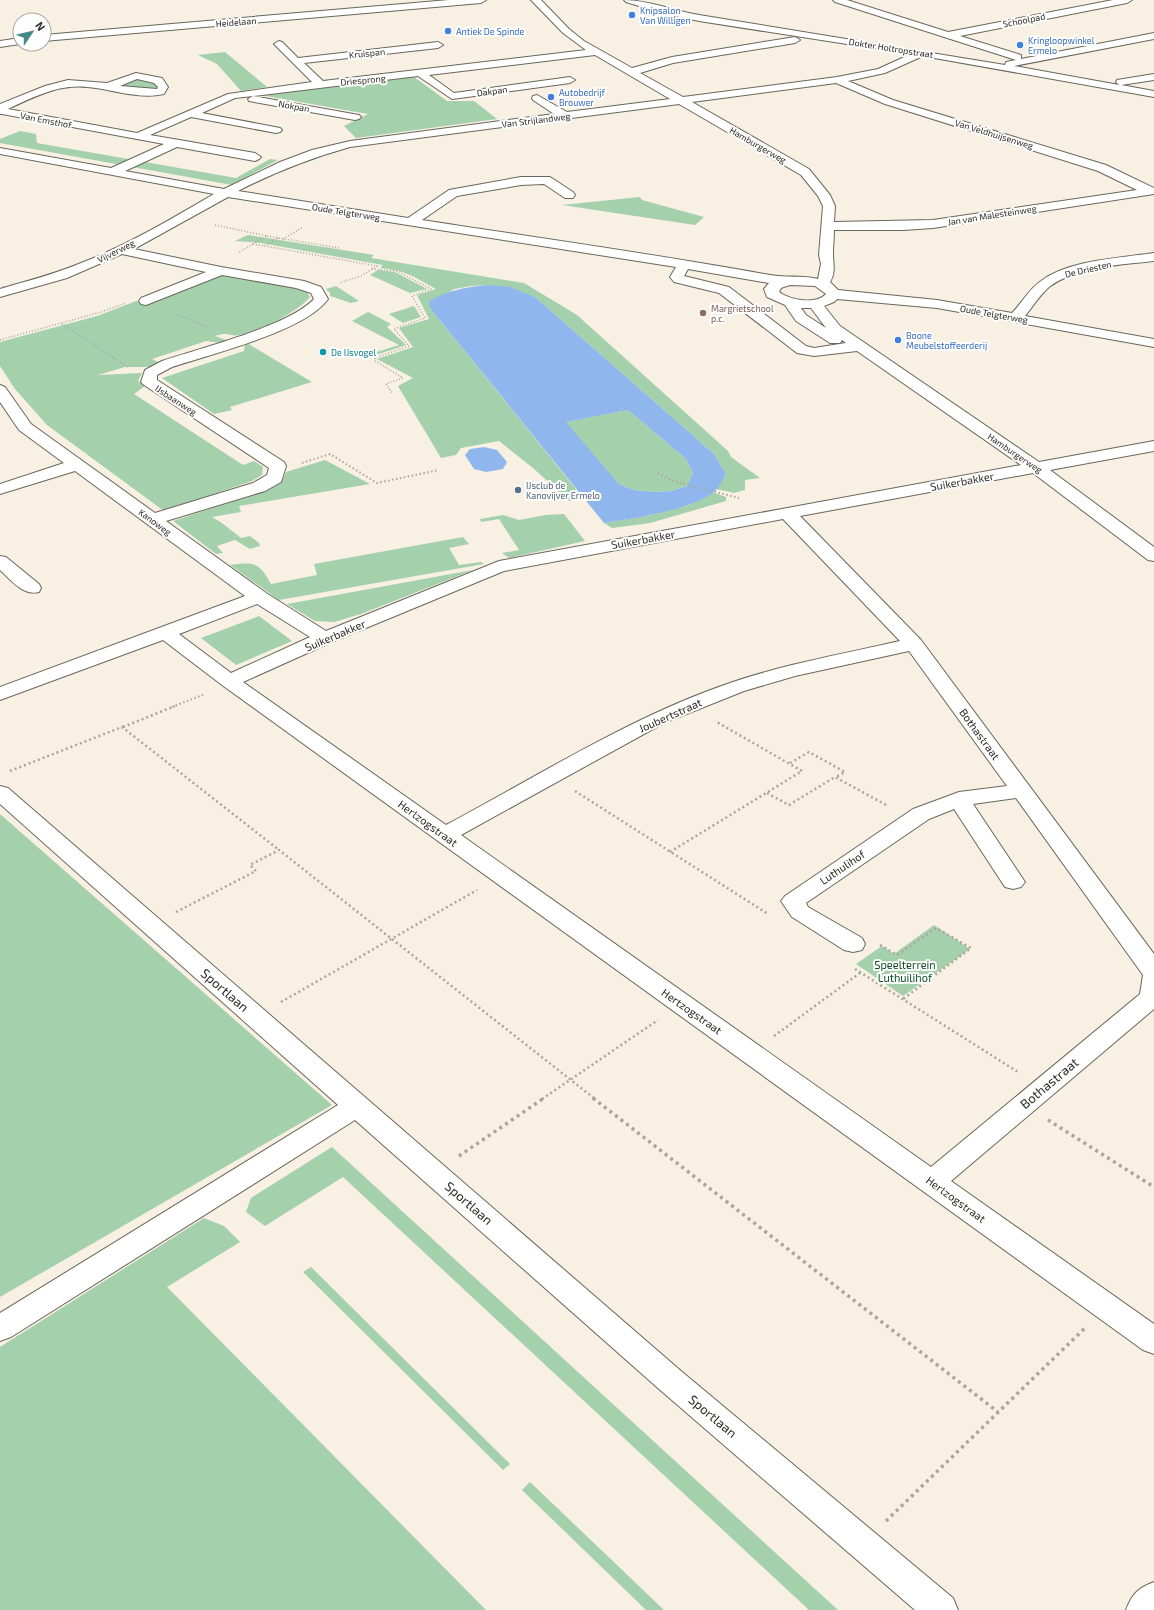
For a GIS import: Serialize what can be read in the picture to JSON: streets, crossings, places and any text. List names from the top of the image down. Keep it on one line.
{"streets":{"street":["Schoolpad","Heidelaan","Dokter Holtropstraat","Kruispan","Driesprong","Dakpan","Nokpan","Van Emsthof","Van Strijlandweg","Van Veldhuijsenweg","Hamburgerweg","Oude Telgterweg","Jan van Malesteinweg","Vijverweg","De Driesten","IJsbaanweg","Suikerbakker","Kanoweg","Joubertstraat","Bothastraat","Hertzogstraat","Luthulihof","Sportlaan"]},"crossings":[["Dokter Holtropstraat","Van Strijlandweg"],["Driesprong","Dakpan"],["Driesprong","Nokpan"],["Driesprong","Van Emsthof"],["Driesprong","Hamburgerweg"],["Van Strijlandweg","Van Veldhuijsenweg"],["Van Strijlandweg","Hamburgerweg"],["Van Strijlandweg","Oude Telgterweg"],["Van Strijlandweg","Vijverweg"],["Van Veldhuijsenweg","Jan van Malesteinweg"],["Hamburgerweg","Oude Telgterweg"],["Hamburgerweg","Jan van Malesteinweg"],["Hamburgerweg","Suikerbakker"],["Oude Telgterweg","Vijverweg"],["Oude Telgterweg","De Driesten"],["Suikerbakker","Kanoweg"],["Suikerbakker","Bothastraat"],["Suikerbakker","Hertzogstraat"],["Joubertstraat","Bothastraat"],["Joubertstraat","Hertzogstraat"],["Bothastraat","Hertzogstraat"],["Bothastraat","Luthulihof"]],"parks":["Speelterrein Luthuilihof"],"places":["Knipsalon Van Willigen","Antiek De Spinde","Kringloopwinkel Ermelo","Autobedrijf Brouwer","Margrietschool p.c.","Boone Meubelstoffeerderij","De IJsvogel","IJsclub de Kanovijver Ermelo"],"north":"top right"}
